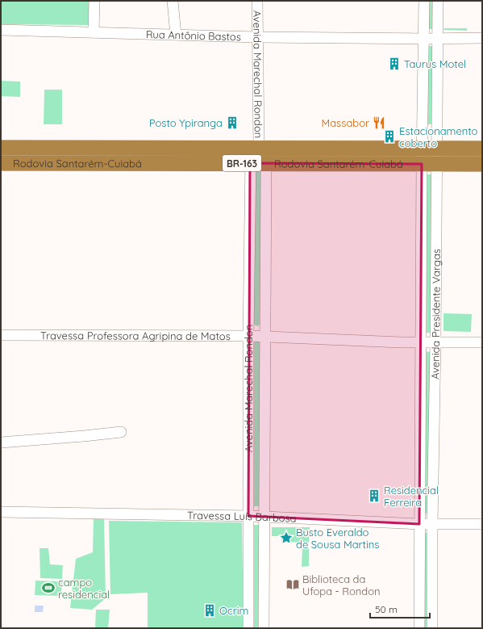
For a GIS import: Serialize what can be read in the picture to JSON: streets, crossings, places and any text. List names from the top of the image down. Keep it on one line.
{"streets":{"highway":["Rodovia Santarém-Cuiabá","BR-163"],"street":["Rua Antônio Bastos","Avenida Marechal Rondon","Avenida Presidente Vargas","Travessa Professora Agripina de Matos","Travessa Luís Barbosa"]},"crossings":[["Rua Antônio Bastos","Avenida Marechal Rondon"],["Rua Antônio Bastos","Avenida Presidente Vargas"],["Avenida Marechal Rondon","Rodovia Santarém-Cuiabá"],["Avenida Marechal Rondon","Travessa Professora Agripina de Matos"],["Avenida Marechal Rondon","Travessa Luís Barbosa"],["Rodovia Santarém-Cuiabá","Avenida Presidente Vargas"],["Avenida Presidente Vargas","Travessa Professora Agripina de Matos"],["Avenida Presidente Vargas","Travessa Luís Barbosa"]],"places":{"building":["Taurus Motel","Posto Ypiranga","Estacionamento coberto","Residencial Ferreira","Ocrim"],"restaurant":["Massabor"],"place":["Busto Everaldo de Sousa Martins"],"library":["Biblioteca da Ufopa - Rondon"],"sports":["campo residencial"]},"scale_bar":"50 m"}
